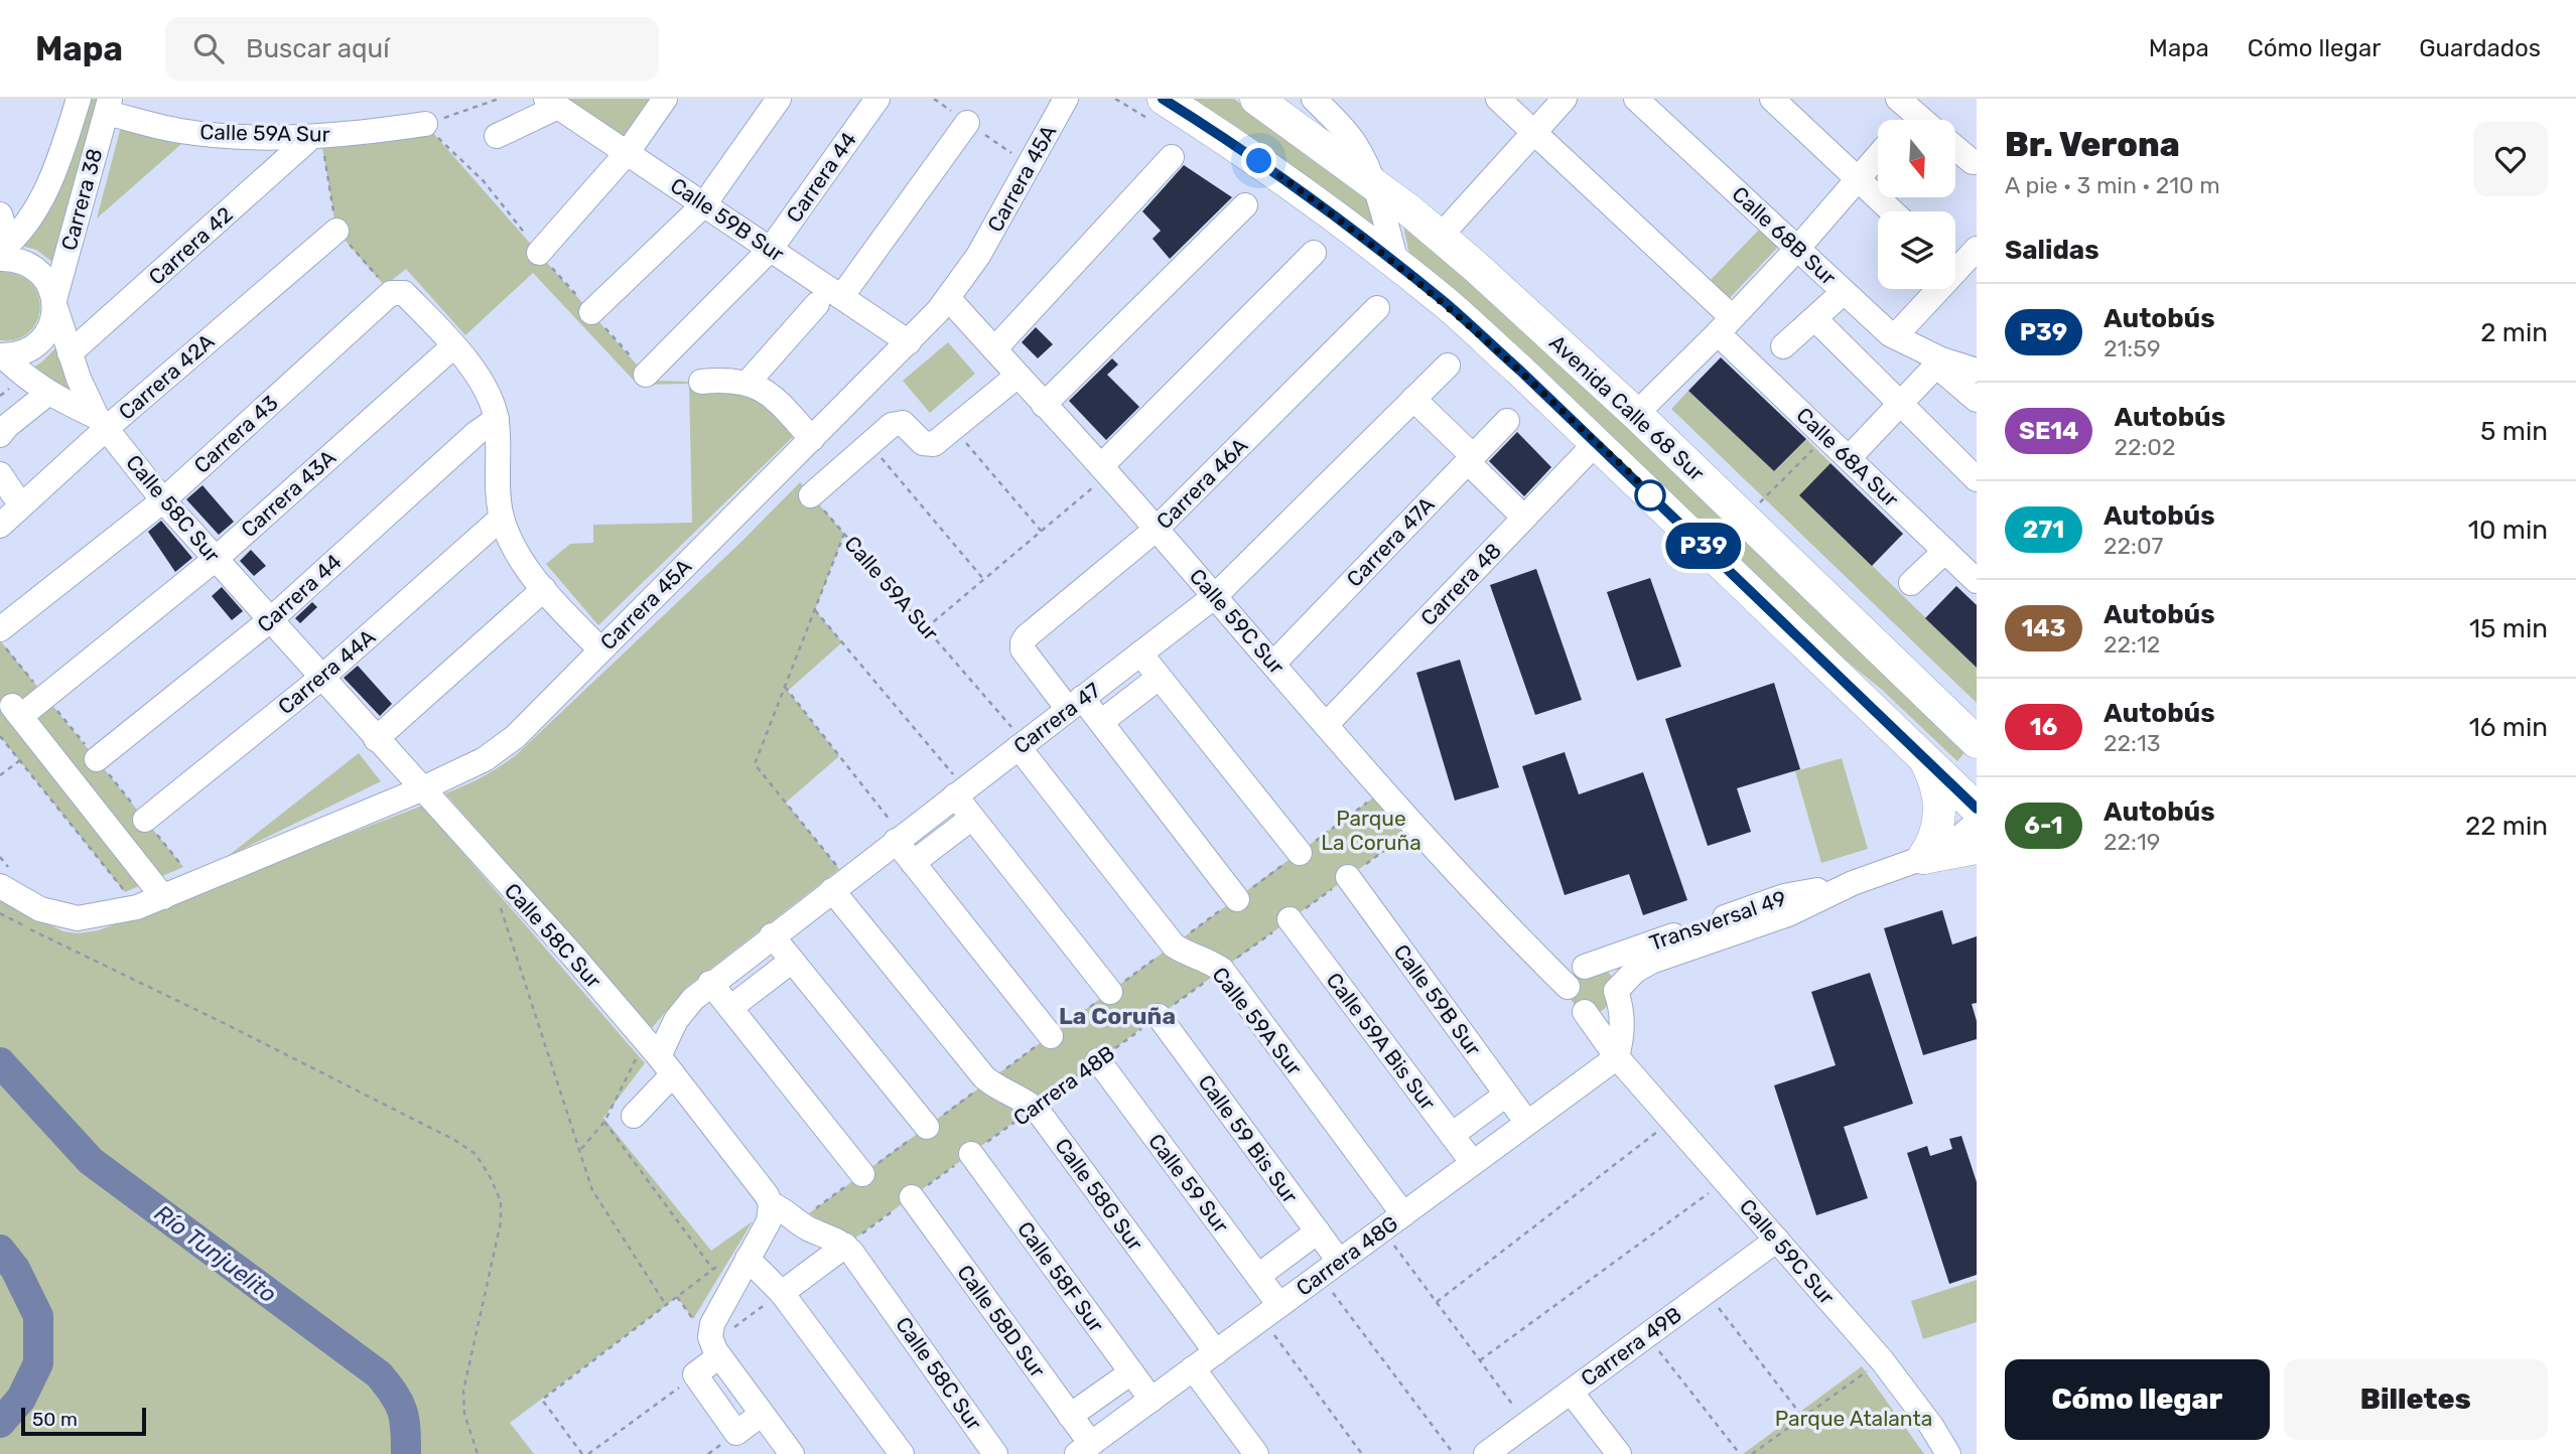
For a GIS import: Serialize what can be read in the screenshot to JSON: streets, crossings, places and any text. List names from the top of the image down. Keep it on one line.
{"streets":{"main road":["Avenida Calle 68 Sur"],"street":["Calle 59A Sur","Carrera 44","Carrera 45A","Carrera 38","Calle 59B Sur","Calle 68B Sur","Carrera 42","Carrera 42A","Carrera 43","Calle 68A Sur","Carrera 46A","Carrera 43A","Calle 58C Sur","Carrera 47A","Carrera 48","Calle 59C Sur","Carrera 44A","Carrera 47","Transversal 49","Calle 59A Bis Sur","Calle 59 Bis Sur","Calle 59 Sur","Calle 58G Sur","Carrera 48G","Calle 58F Sur","Calle 58D Sur","Carrera 49B"],"path":["Carrera 48B"]},"crossings":[["Calle 59A Sur","Carrera 38"],["Calle 59A Sur","Carrera 42"],["Calle 59A Sur","Carrera 47"],["Calle 59A Sur","Carrera 48B"],["Calle 59A Sur","Carrera 48G"],["Carrera 44","Calle 59B Sur"],["Carrera 44","Calle 58C Sur"],["Carrera 45A","Calle 59B Sur"],["Carrera 45A","Carrera 43A"],["Carrera 45A","Calle 58C Sur"],["Carrera 45A","Calle 59C Sur"],["Carrera 38","Calle 58C Sur"],["Calle 59B Sur","Carrera 48B"],["Calle 59B Sur","Carrera 48G"],["Carrera 42","Calle 58C Sur"],["Carrera 42A","Calle 58C Sur"],["Carrera 43","Carrera 43A"],["Carrera 43","Calle 58C Sur"],["Carrera 46A","Calle 59C Sur"],["Carrera 46A","Carrera 47"],["Carrera 43A","Calle 58C Sur"],["Calle 58C Sur","Carrera 44A"],["Calle 58C Sur","Carrera 47"],["Calle 58C Sur","Carrera 48B"],["Carrera 47A","Calle 59C Sur"],["Carrera 48","Calle 59C Sur"],["Calle 59C Sur","Carrera 47"],["Calle 59C Sur","Transversal 49"],["Calle 59C Sur","Carrera 48B"],["Calle 59C Sur","Carrera 48G"],["Calle 59C Sur","Carrera 49B"],["Carrera 47","Calle 58G Sur"],["Calle 59A Bis Sur","Carrera 48B"],["Calle 59A Bis Sur","Carrera 48G"],["Carrera 48B","Calle 59 Bis Sur"],["Carrera 48B","Calle 59 Sur"],["Carrera 48B","Calle 58G Sur"],["Carrera 48B","Calle 58F Sur"],["Carrera 48B","Calle 58D Sur"],["Calle 59 Bis Sur","Carrera 48G"],["Calle 59 Sur","Carrera 48G"],["Calle 58G Sur","Carrera 48G"],["Carrera 48G","Calle 58F Sur"],["Carrera 48G","Calle 58D Sur"]],"districts":["La Coruña"],"water":["Río Tunjuelito"],"parks":["Parque La Coruña","Parque Atalanta"],"lines":["bus line P39"],"scale_bar":"50 m","north":"bottom","page":{"header":"Mapa","search":"Buscar aquí","nav":["Mapa","Cómo llegar","Guardados"],"on_map":"P39","heading":[["Br. Verona","A pie · 3 min · 210 m"],"Salidas"],"list":[{"mark":"P39","name":"Autobús","note":"21:59","value":"2 min"},{"mark":"SE14","name":"Autobús","note":"22:02","value":"5 min"},{"mark":"271","name":"Autobús","note":"22:07","value":"10 min"},{"mark":"143","name":"Autobús","note":"22:12","value":"15 min"},{"mark":"16","name":"Autobús","note":"22:13","value":"16 min"},{"mark":"6-1","name":"Autobús","note":"22:19","value":"22 min"}],"buttons":["Cómo llegar","Billetes"],"scale":"50 m"}}
